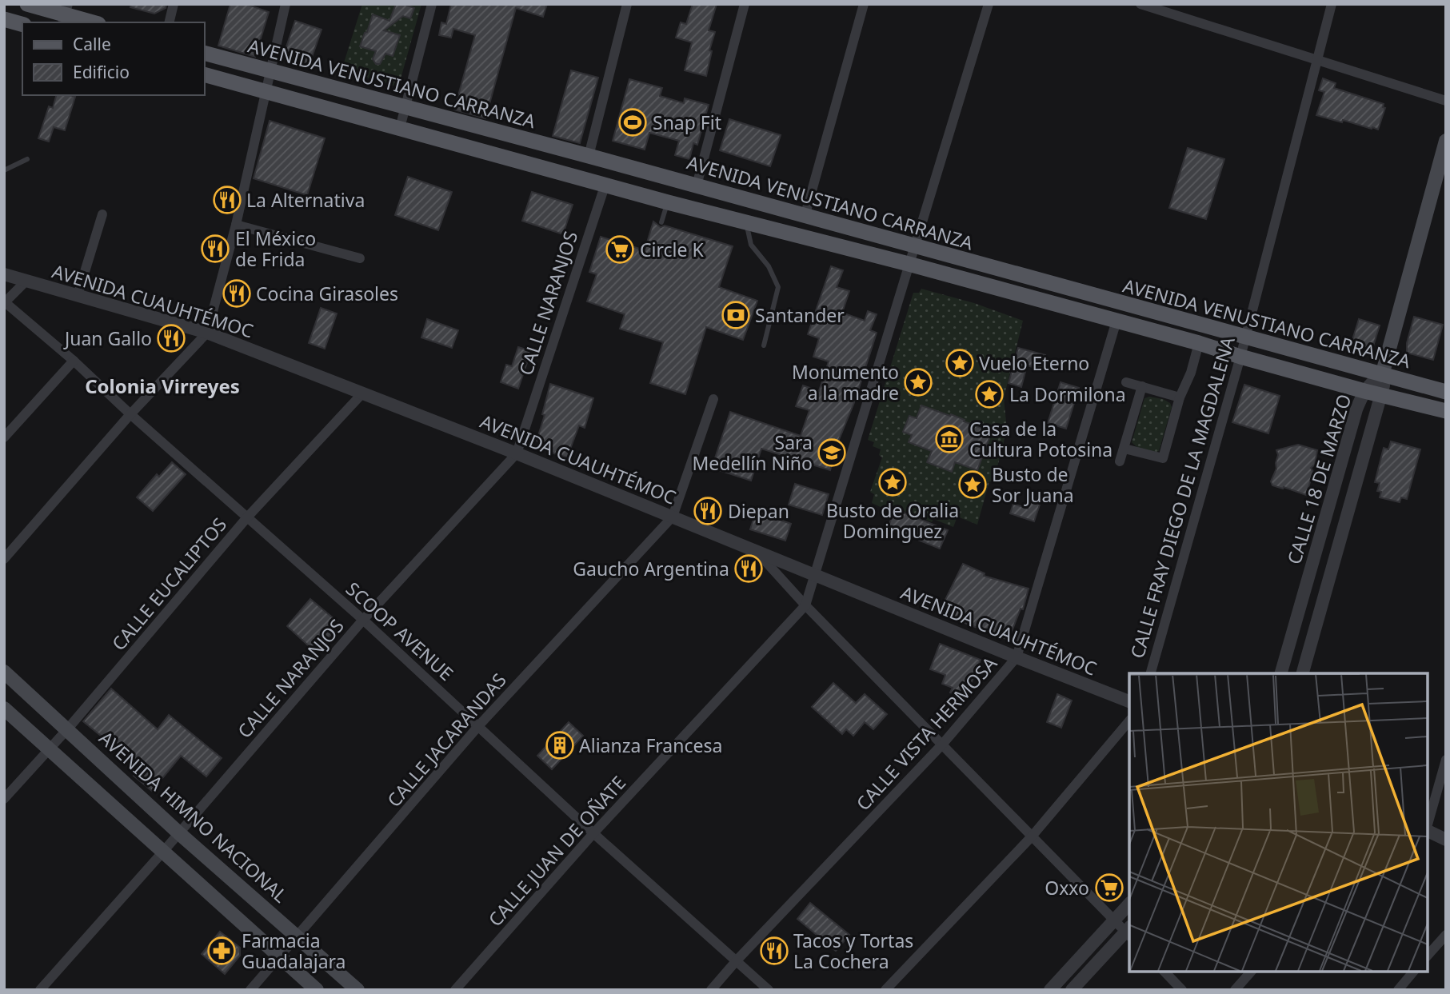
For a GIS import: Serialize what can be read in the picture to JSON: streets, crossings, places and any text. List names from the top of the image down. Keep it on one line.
{"streets":{"main road":["AVENIDA VENUSTIANO CARRANZA","AVENIDA HIMNO NACIONAL"],"street":["AVENIDA CUAUHTÉMOC","CALLE NARANJOS","CALLE 18 DE MARZO","CALLE FRAY DIEGO DE LA MAGDALENA","CALLE EUCALIPTOS","SCOOP AVENUE","CALLE VISTA HERMOSA","CALLE JACARANDAS","CALLE JUAN DE OÑATE"]},"crossings":[["AVENIDA VENUSTIANO CARRANZA","CALLE NARANJOS"],["AVENIDA VENUSTIANO CARRANZA","CALLE 18 DE MARZO"],["AVENIDA VENUSTIANO CARRANZA","CALLE FRAY DIEGO DE LA MAGDALENA"],["AVENIDA VENUSTIANO CARRANZA","CALLE VISTA HERMOSA"],["AVENIDA VENUSTIANO CARRANZA","CALLE JUAN DE OÑATE"],["AVENIDA CUAUHTÉMOC","CALLE NARANJOS"],["AVENIDA CUAUHTÉMOC","CALLE EUCALIPTOS"],["AVENIDA CUAUHTÉMOC","CALLE VISTA HERMOSA"],["AVENIDA CUAUHTÉMOC","CALLE JACARANDAS"],["AVENIDA CUAUHTÉMOC","CALLE JUAN DE OÑATE"],["CALLE NARANJOS","SCOOP AVENUE"],["CALLE NARANJOS","AVENIDA HIMNO NACIONAL"],["CALLE EUCALIPTOS","SCOOP AVENUE"],["CALLE EUCALIPTOS","AVENIDA HIMNO NACIONAL"],["SCOOP AVENUE","CALLE VISTA HERMOSA"],["SCOOP AVENUE","CALLE JACARANDAS"],["SCOOP AVENUE","CALLE JUAN DE OÑATE"],["CALLE JACARANDAS","AVENIDA HIMNO NACIONAL"]],"districts":["Colonia Virreyes"],"places":{"sports":["Snap Fit"],"restaurant":["La Alternativa","El México de Frida","Cocina Girasoles","Juan Gallo","Diepan","Gaucho Argentina","Tacos y Tortas La Cochera"],"supermarket":["Circle K","Oxxo"],"bank":["Santander"],"place":["Vuelo Eterno","Monumento a la madre","La Dormilona","Busto de Oralia Dominguez","Busto de Sor Juana"],"museum":["Casa de la Cultura Potosina"],"school or university":["Sara Medellín Niño"],"building":["Alianza Francesa"],"pharmacy":["Farmacia Guadalajara"]},"legend":["Calle","Edificio"]}
